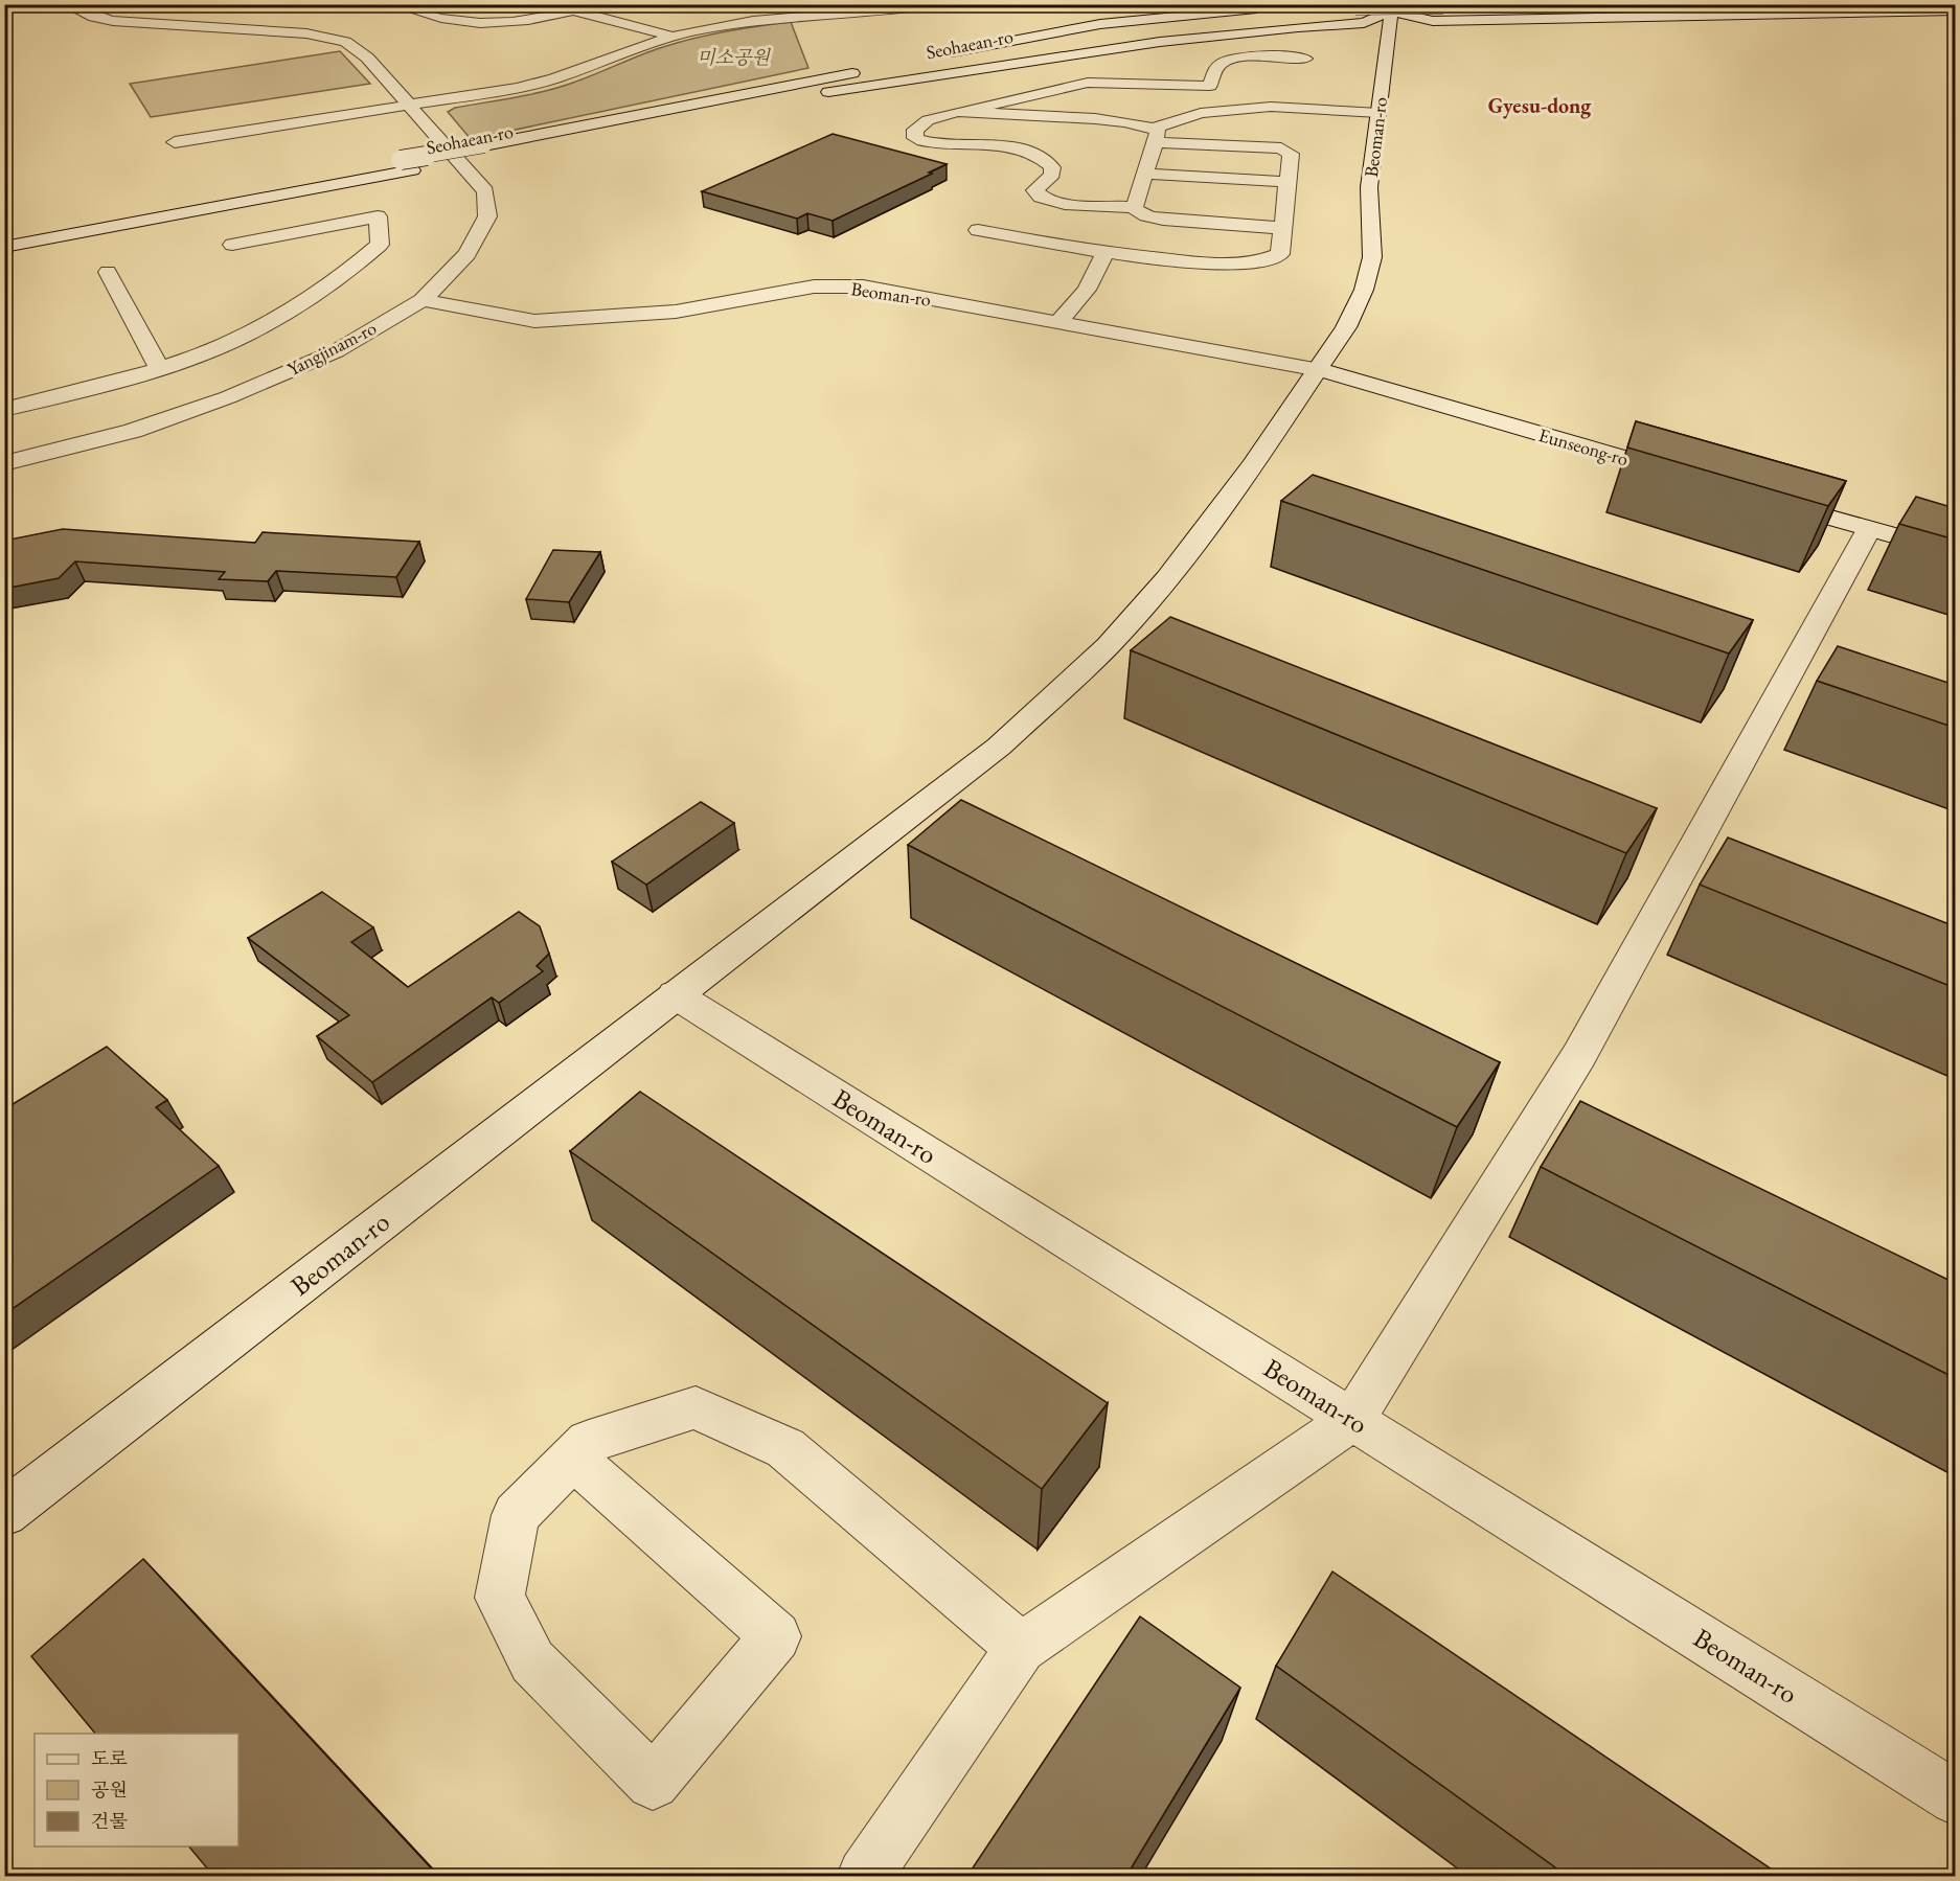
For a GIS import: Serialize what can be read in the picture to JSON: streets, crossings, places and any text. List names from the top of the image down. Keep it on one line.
{"streets":{"street":["Seohaean-ro","Beoman-ro","Yangjinam-ro","Eunseong-ro"]},"crossings":[["Beoman-ro","Yangjinam-ro"],["Beoman-ro","Eunseong-ro"]],"districts":["Gyesu-dong"],"parks":["미소공원"],"legend":["도로","공원","건물"]}
